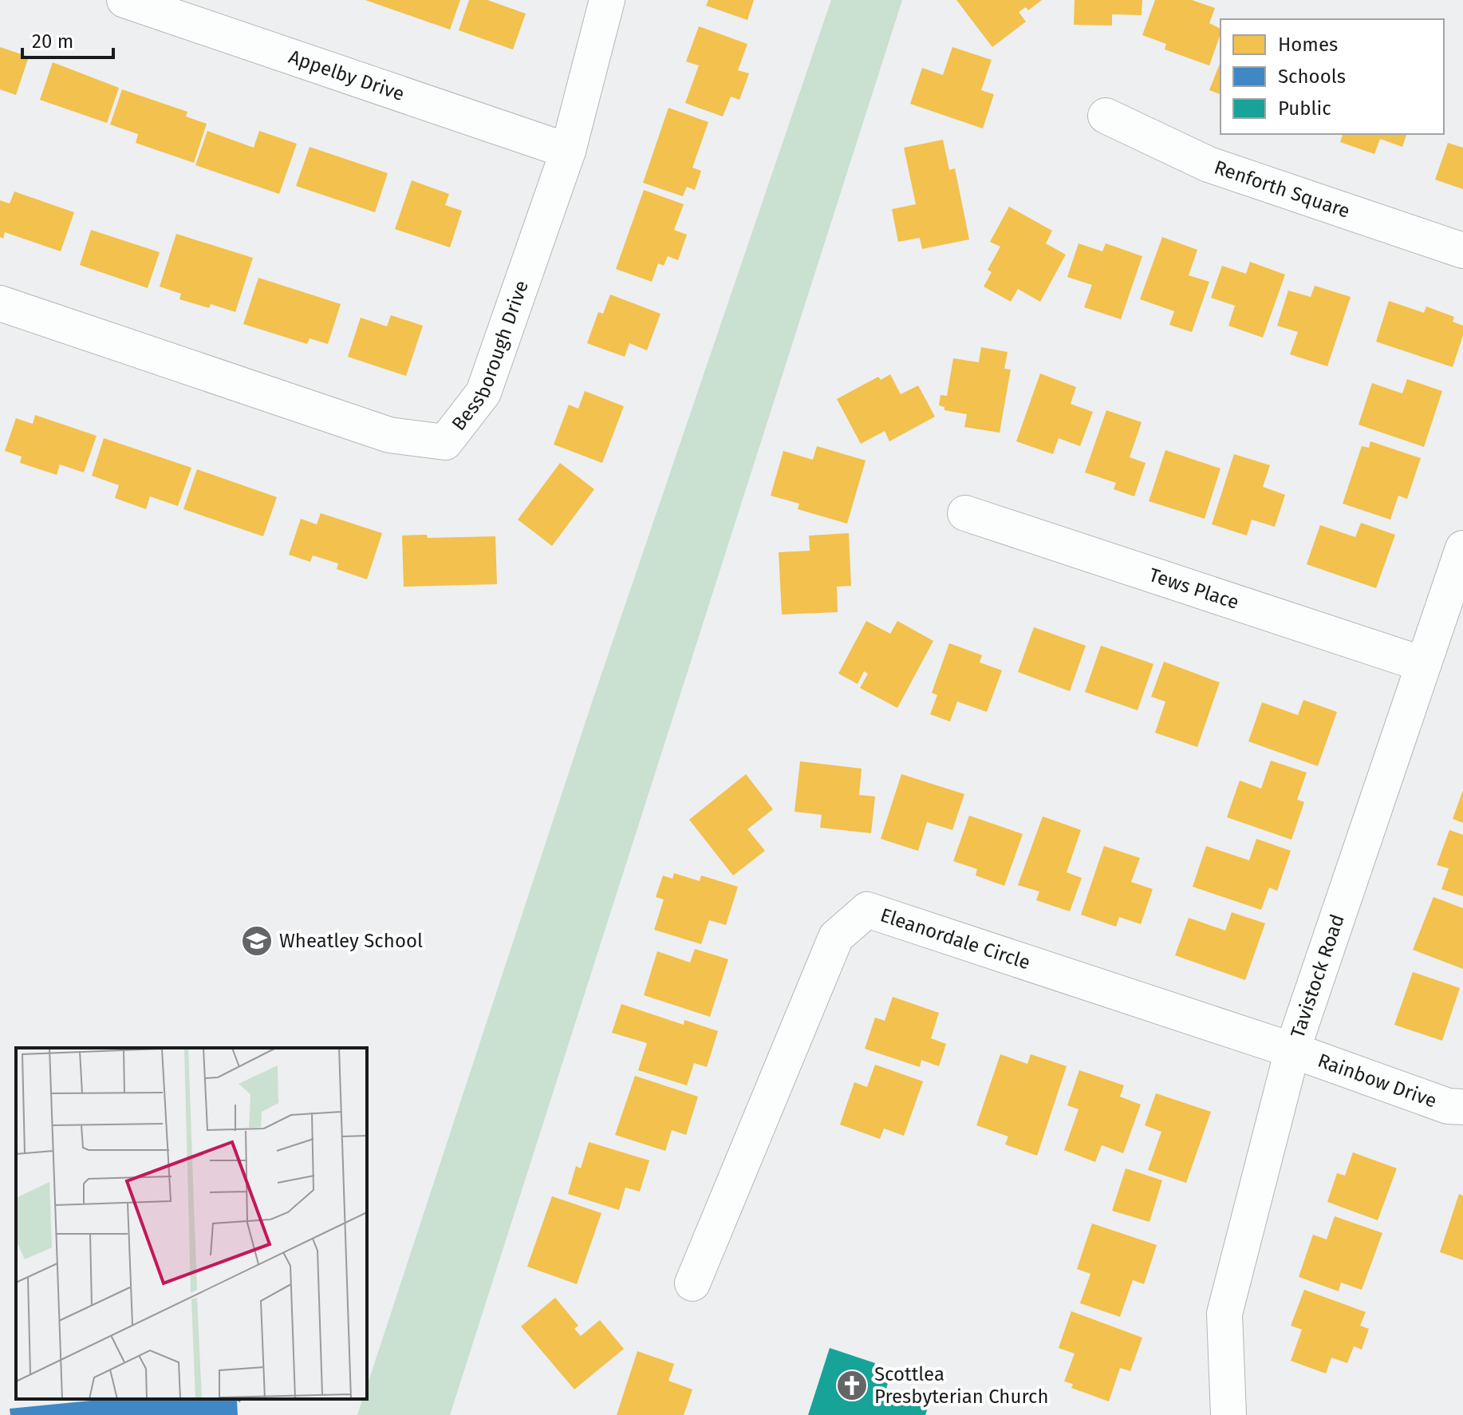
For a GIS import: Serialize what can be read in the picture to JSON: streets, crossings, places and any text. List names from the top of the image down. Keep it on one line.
{"streets":{"street":["Appelby Drive","Renforth Square","Bessborough Drive","Tews Place","Eleanordale Circle","Tavistock Road","Rainbow Drive"]},"crossings":[["Appelby Drive","Bessborough Drive"],["Tews Place","Tavistock Road"],["Eleanordale Circle","Tavistock Road"],["Eleanordale Circle","Rainbow Drive"],["Tavistock Road","Rainbow Drive"]],"places":{"school or university":["Wheatley School"],"church":["Scottlea Presbyterian Church"]},"legend":["Homes","Schools","Public"],"scale_bar":"20 m"}
